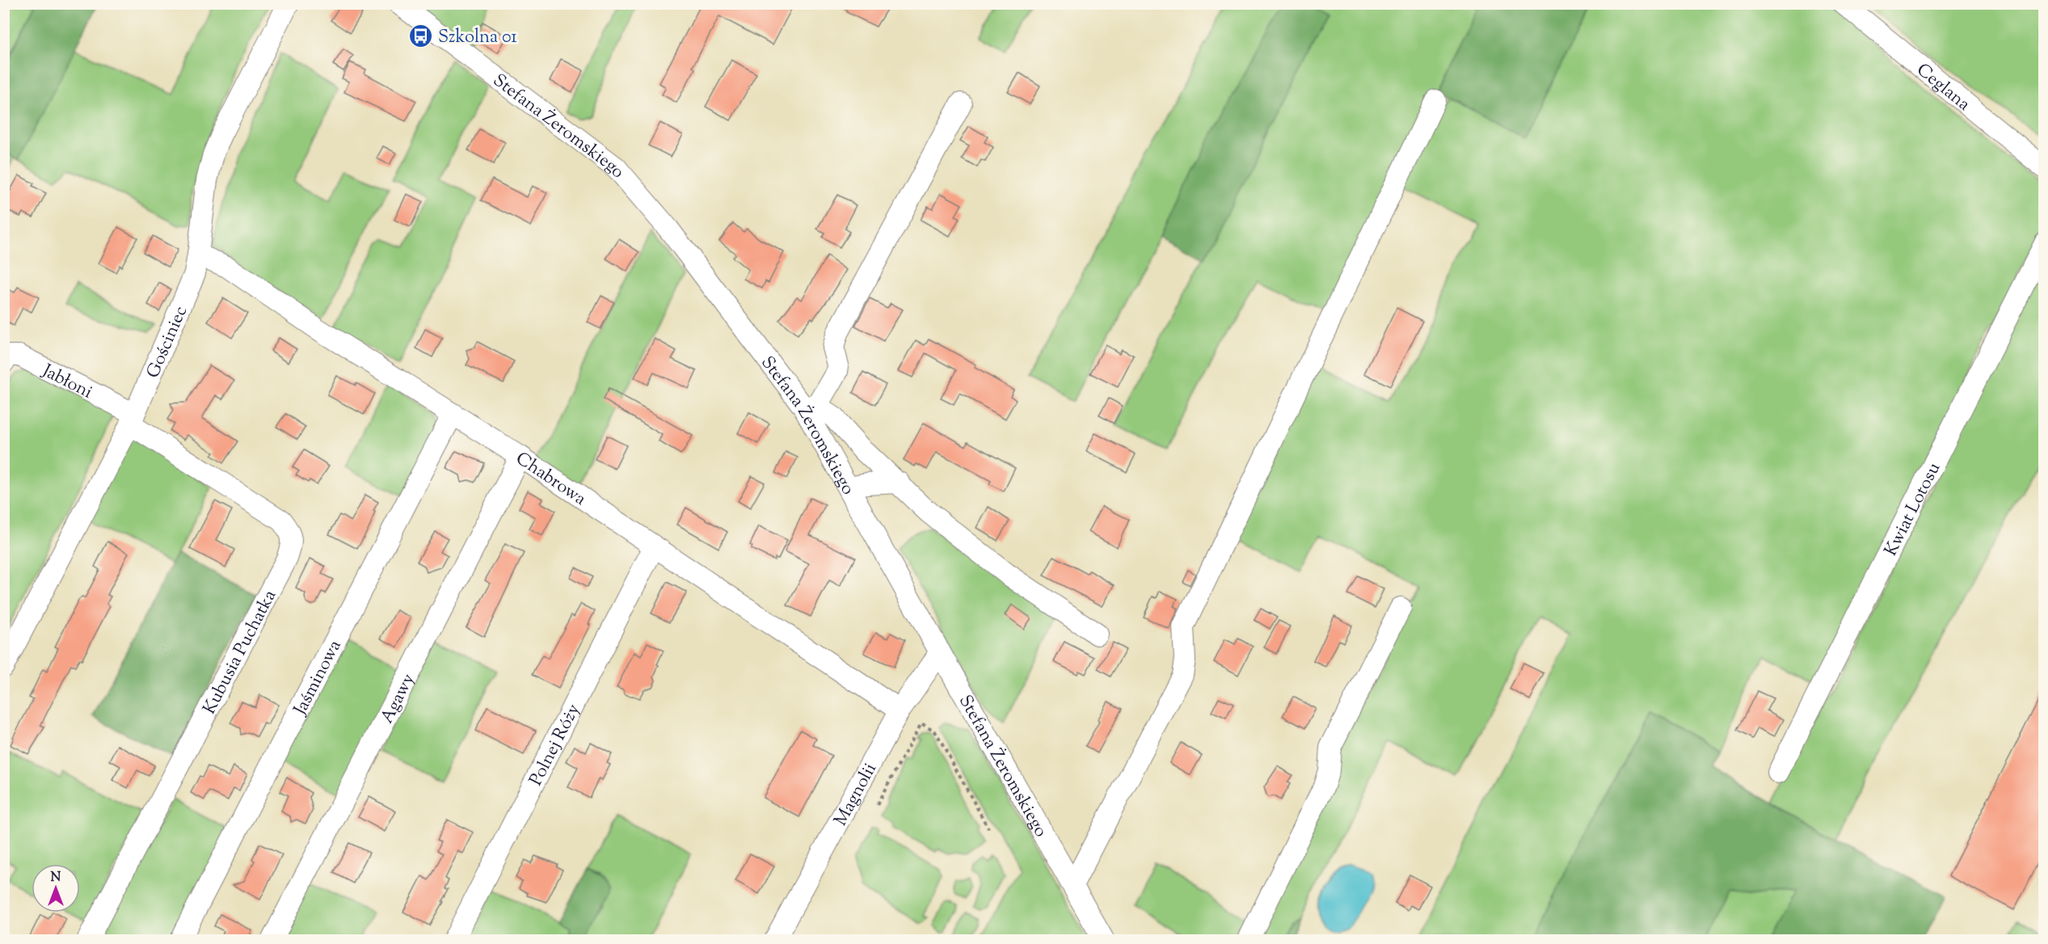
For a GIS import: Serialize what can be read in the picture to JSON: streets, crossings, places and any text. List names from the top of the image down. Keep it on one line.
{"streets":{"street":["Ceglana","Stefana Żeromskiego","Gościniec","Jabłoni","Chabrowa","Kwiat Lotosu","Kubusia Puchatka","Jaśminowa","Agawy","Polnej Róży","Magnolii"]},"crossings":[["Stefana Żeromskiego","Magnolii"],["Gościniec","Jabłoni"],["Gościniec","Chabrowa"],["Gościniec","Kubusia Puchatka"],["Jabłoni","Kubusia Puchatka"],["Chabrowa","Jaśminowa"],["Chabrowa","Agawy"],["Chabrowa","Polnej Róży"],["Chabrowa","Magnolii"]],"places":{"bus stop":["Szkolna 01"]},"north":"top"}
